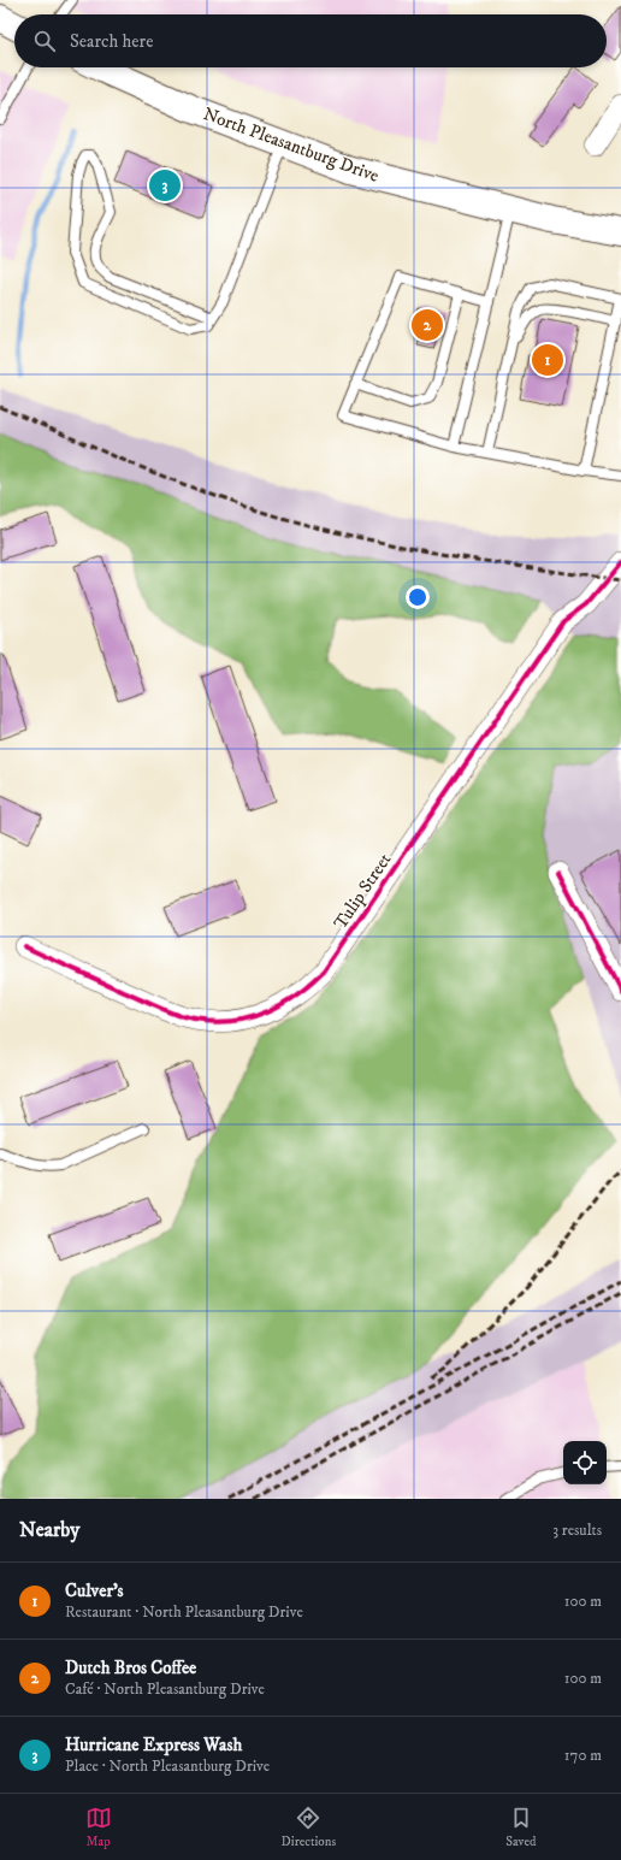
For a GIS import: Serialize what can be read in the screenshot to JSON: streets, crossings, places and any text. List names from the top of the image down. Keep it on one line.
{"streets":{"main road":["North Pleasantburg Drive"],"street":["Tulip Street"]},"page":{"search":"Search here","pins":["3","2","1"],"heading":["Nearby","3 results"],"list":[{"mark":"1","name":"Culver's","note":"Restaurant · North Pleasantburg Drive","value":"100 m"},{"mark":"2","name":"Dutch Bros Coffee","note":"Café · North Pleasantburg Drive","value":"100 m"},{"mark":"3","name":"Hurricane Express Wash","note":"Place · North Pleasantburg Drive","value":"170 m"}],"nav":["Map","Directions","Saved"]}}
